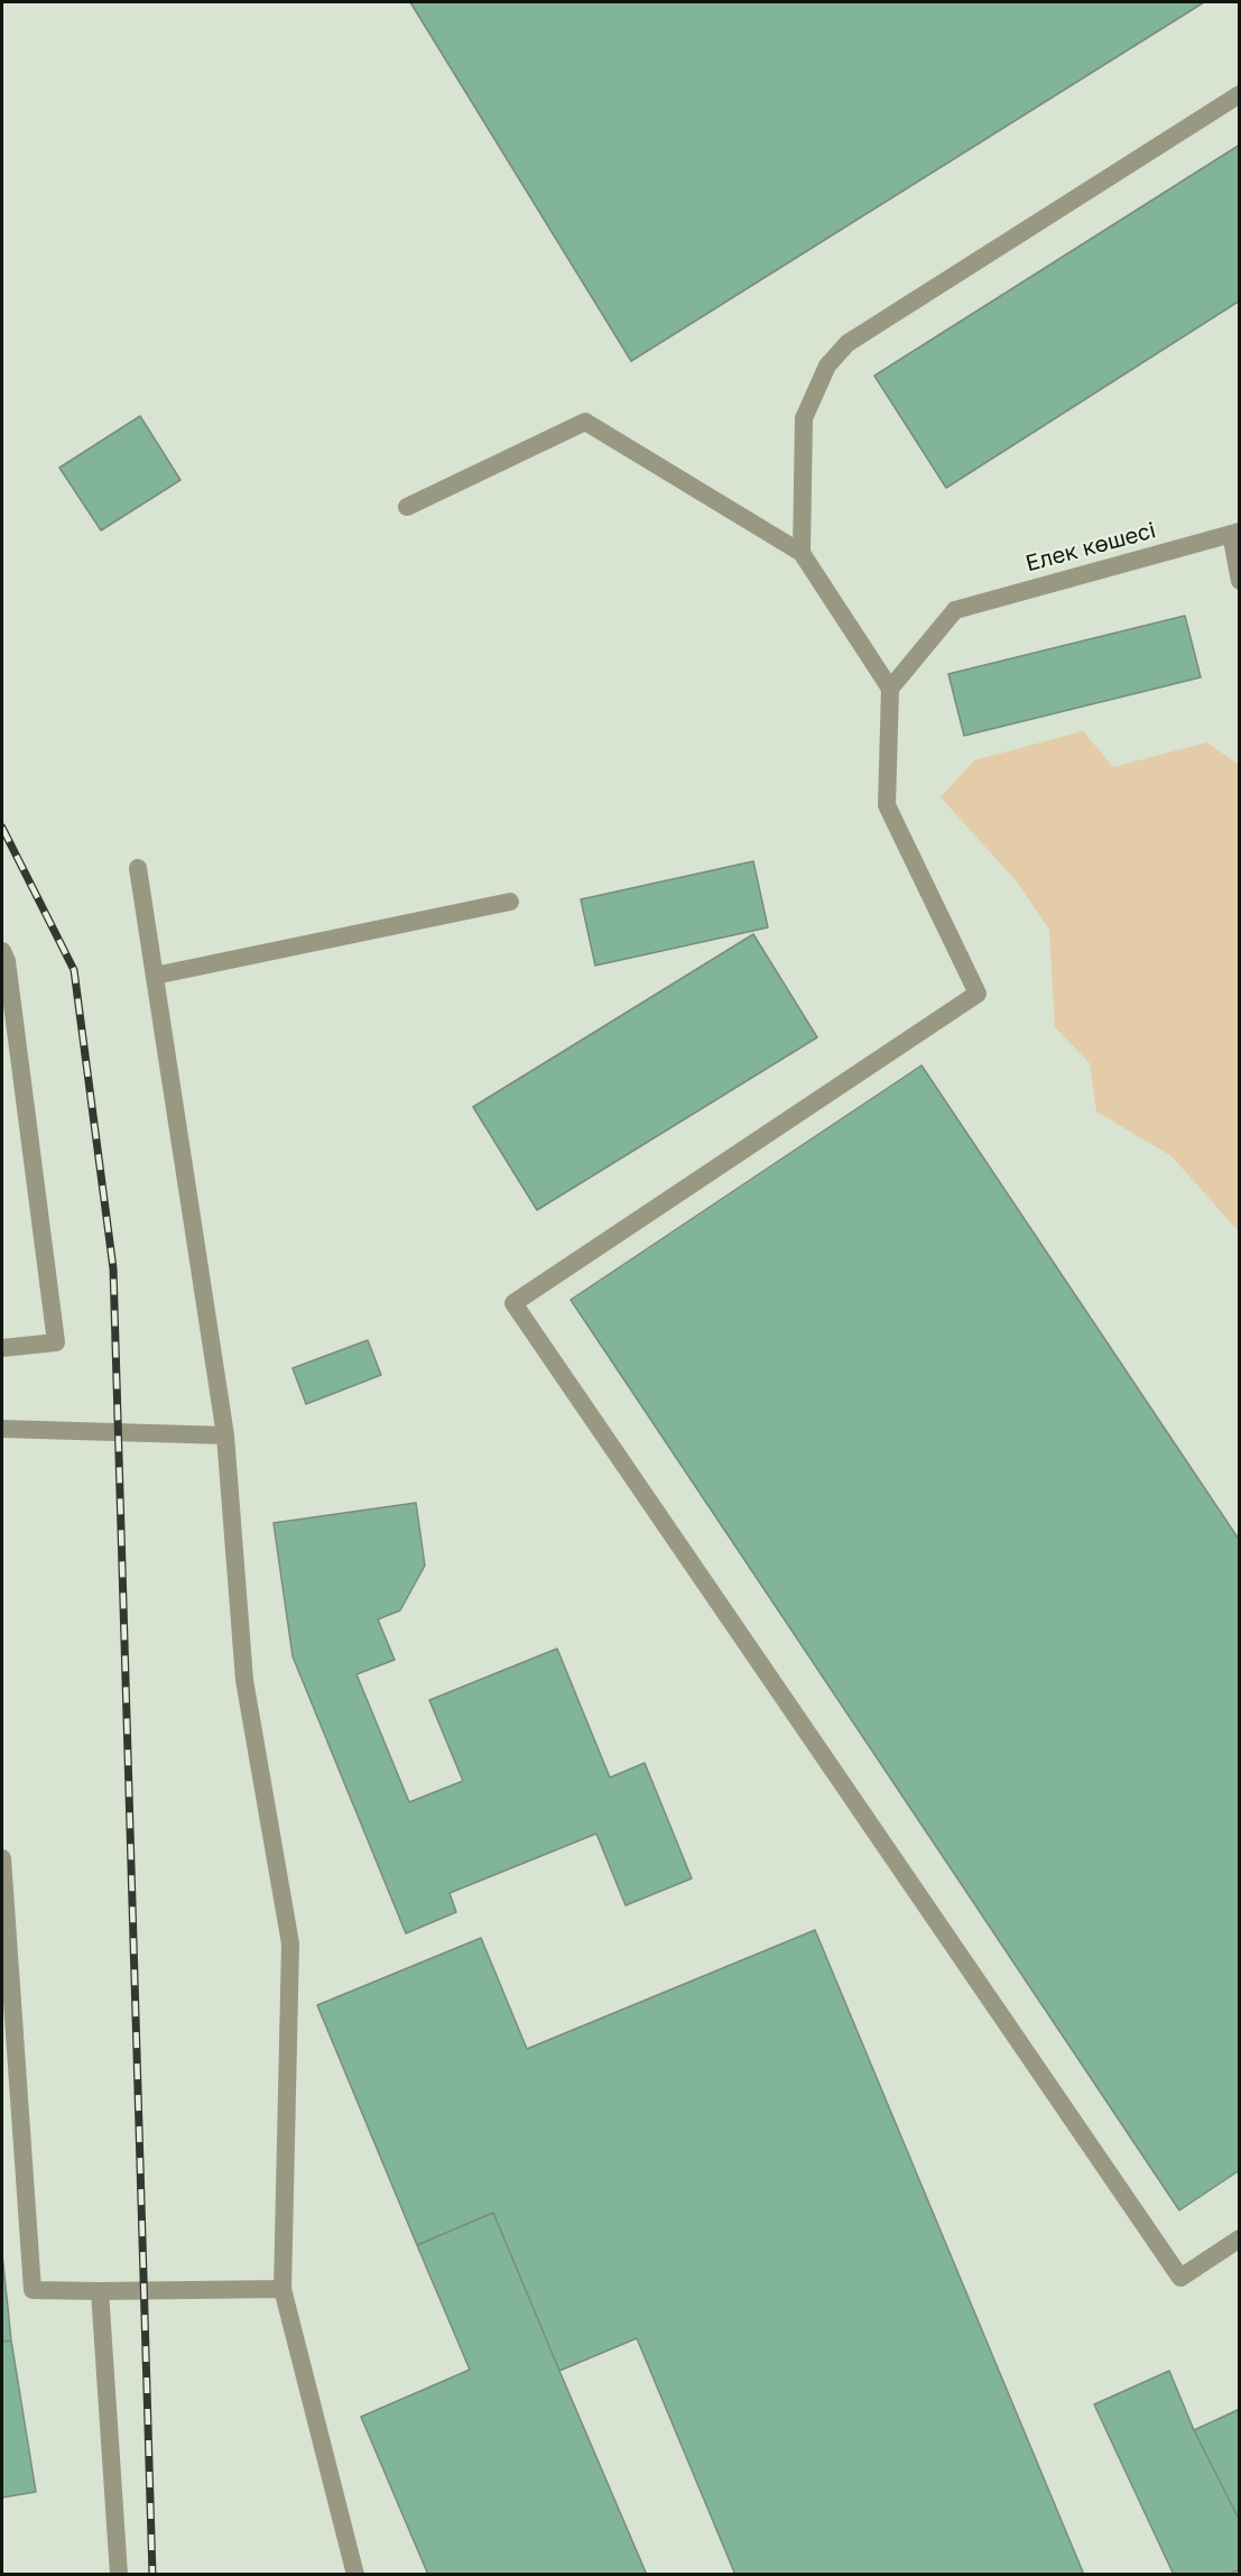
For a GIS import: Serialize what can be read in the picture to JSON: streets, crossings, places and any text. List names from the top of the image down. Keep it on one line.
{"streets":{"street":["Елек көшесі"]}}
